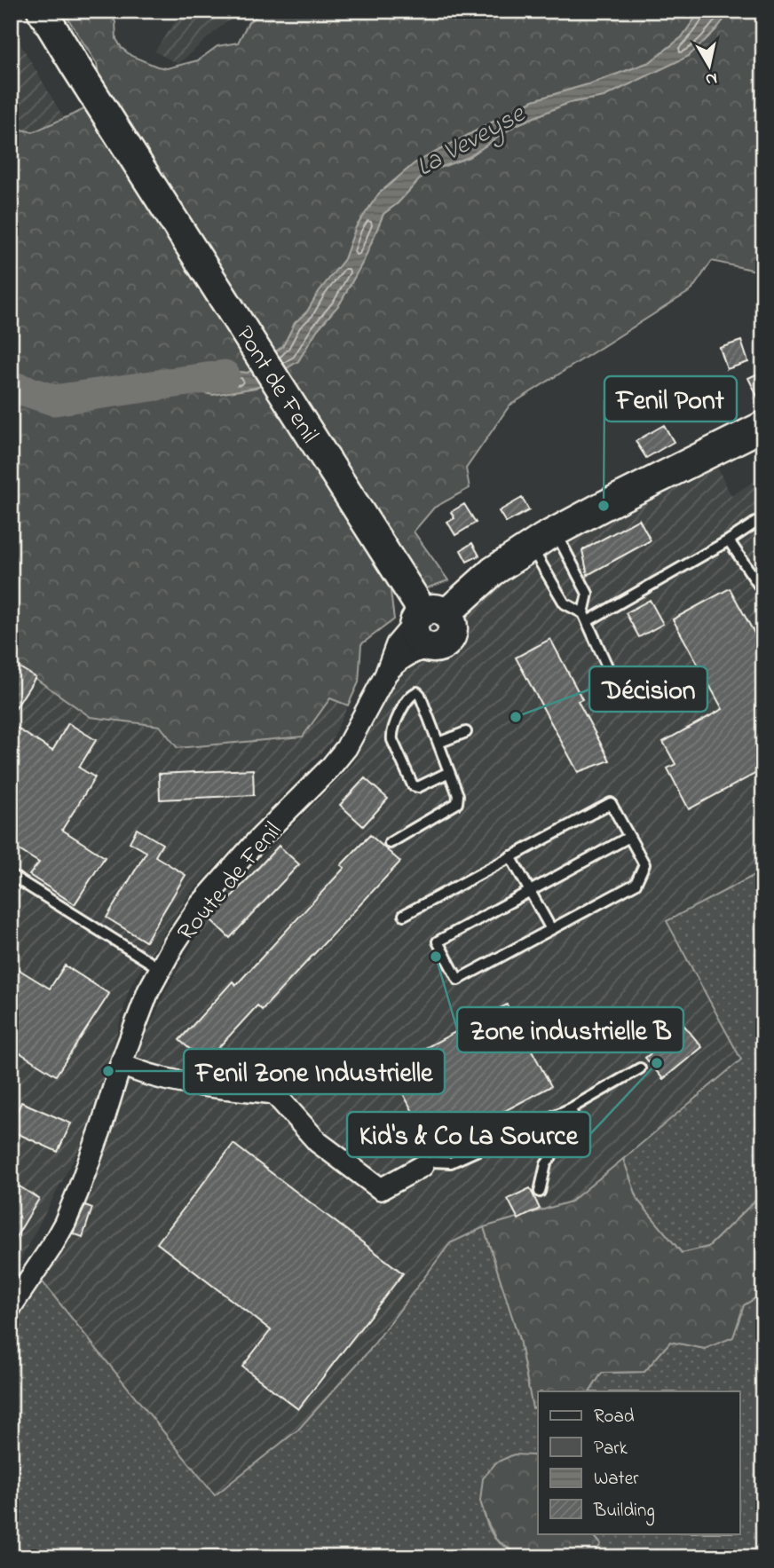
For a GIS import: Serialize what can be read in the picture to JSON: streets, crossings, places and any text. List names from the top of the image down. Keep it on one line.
{"streets":{"street":["Pont de Fenil","Route de Fenil"]},"crossings":[["Pont de Fenil","Route de Fenil"]],"water":["La Veveyse"],"places":["Fenil Pont","Décision","Zone industrielle B","Kid's & Co La Source","Fenil Zone Industrielle"],"legend":["Road","Park","Water","Building"],"north":"bottom"}
